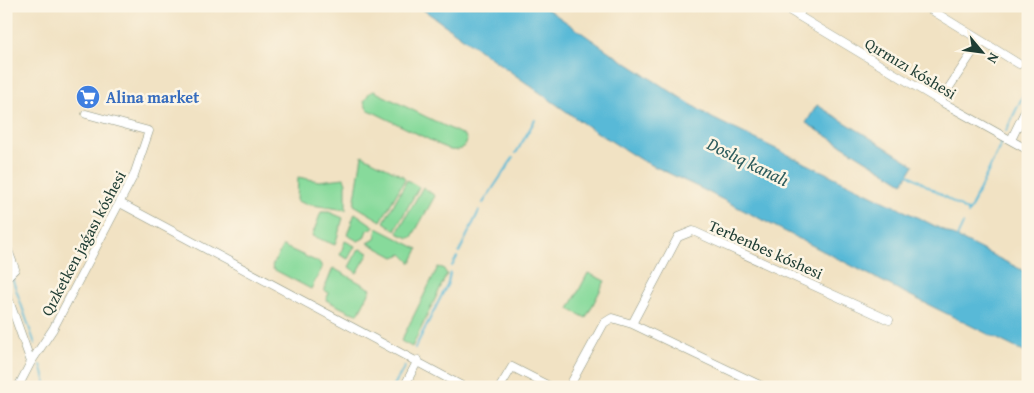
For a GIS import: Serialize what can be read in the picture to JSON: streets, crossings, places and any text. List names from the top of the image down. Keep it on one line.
{"streets":{"street":["Qırmızı kóshesi","Qızketken jaǵası kóshesi","Terbenbes kóshesi"]},"water":["Doslıq kanalı"],"places":{"supermarket":["Alina market"]},"north":"bottom right"}
